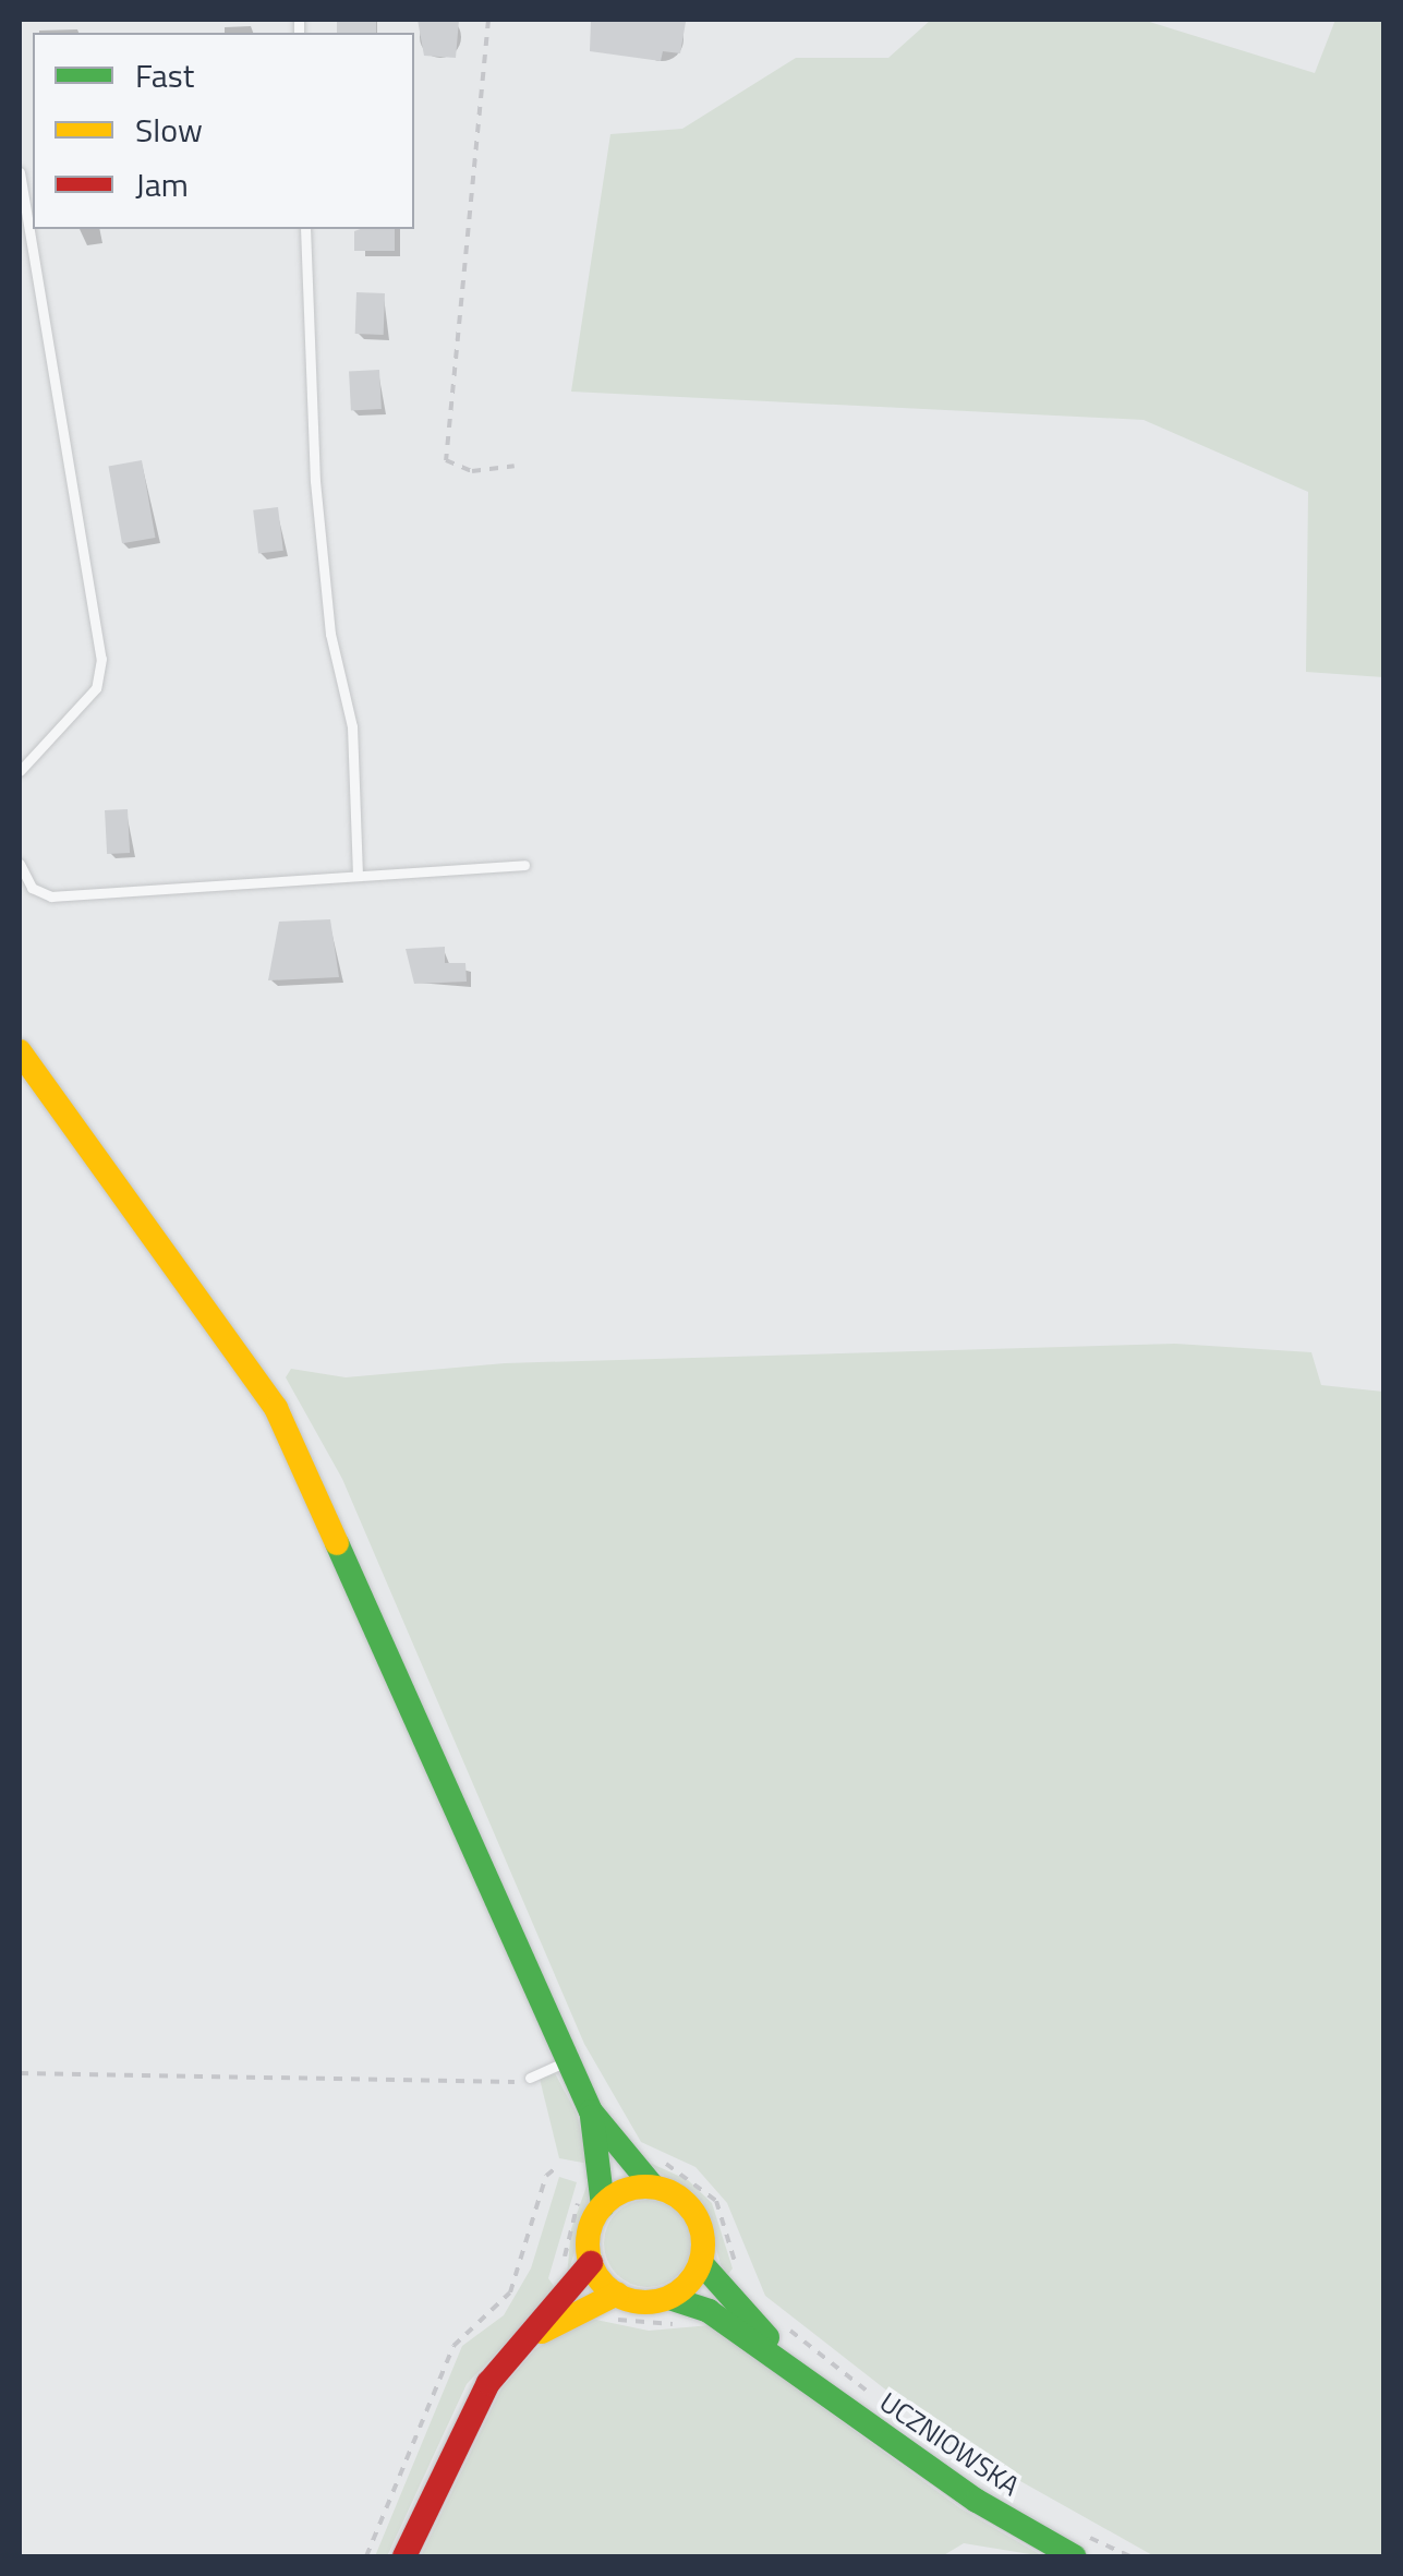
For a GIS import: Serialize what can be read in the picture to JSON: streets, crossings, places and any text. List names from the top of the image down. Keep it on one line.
{"streets":{"main road":["UCZNIOWSKA"]},"legend":["Fast","Slow","Jam"]}
